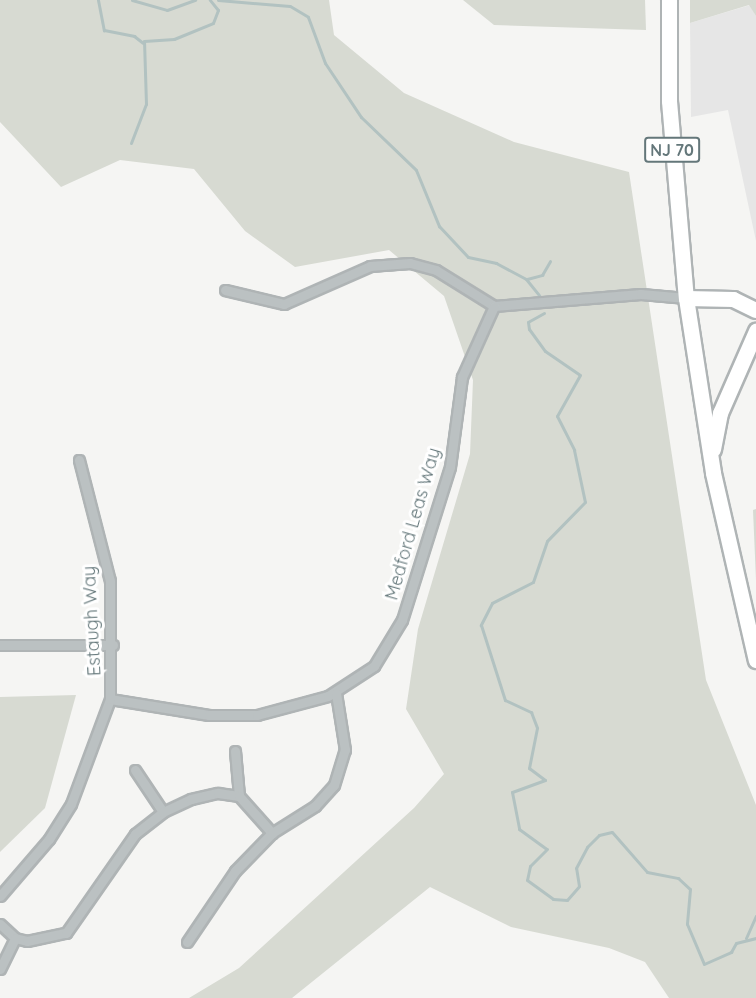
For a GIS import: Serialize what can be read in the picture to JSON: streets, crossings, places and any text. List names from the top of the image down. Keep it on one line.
{"streets":{"highway":["NJ 70"],"street":["Medford Leas Way","Estaugh Way"]},"crossings":[["Medford Leas Way","Estaugh Way"]]}
